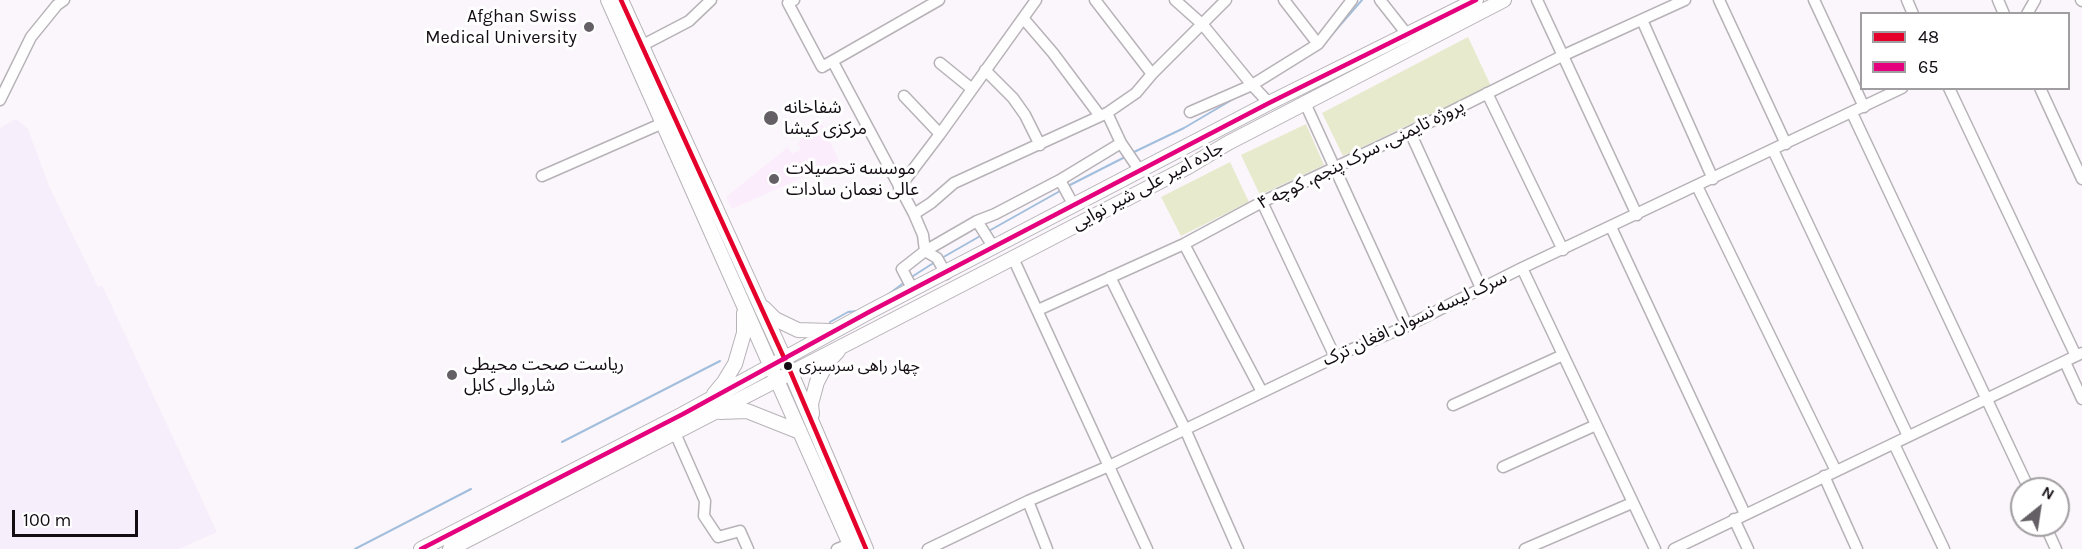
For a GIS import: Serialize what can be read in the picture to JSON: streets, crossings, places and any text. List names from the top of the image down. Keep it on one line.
{"streets":{"main road":["جاده امیر علی شیر نوایی"],"street":["پروژه تایمنی، سرک پنجم، کوچه ۴","سرک لیسه نسوان افغان‌ ترک"]},"places":["Afghan Swiss Medical University","شفاخانه مرکزی کیشا","موسسه تحصیلات عالی نعمان سادات","چهار راهی سرسبزی","ریاست صحت محیطی شاروالی کابل"],"lines":["transit line 48","transit line 65"],"legend":["48","65"],"scale_bar":"100 m","north":"top right"}
